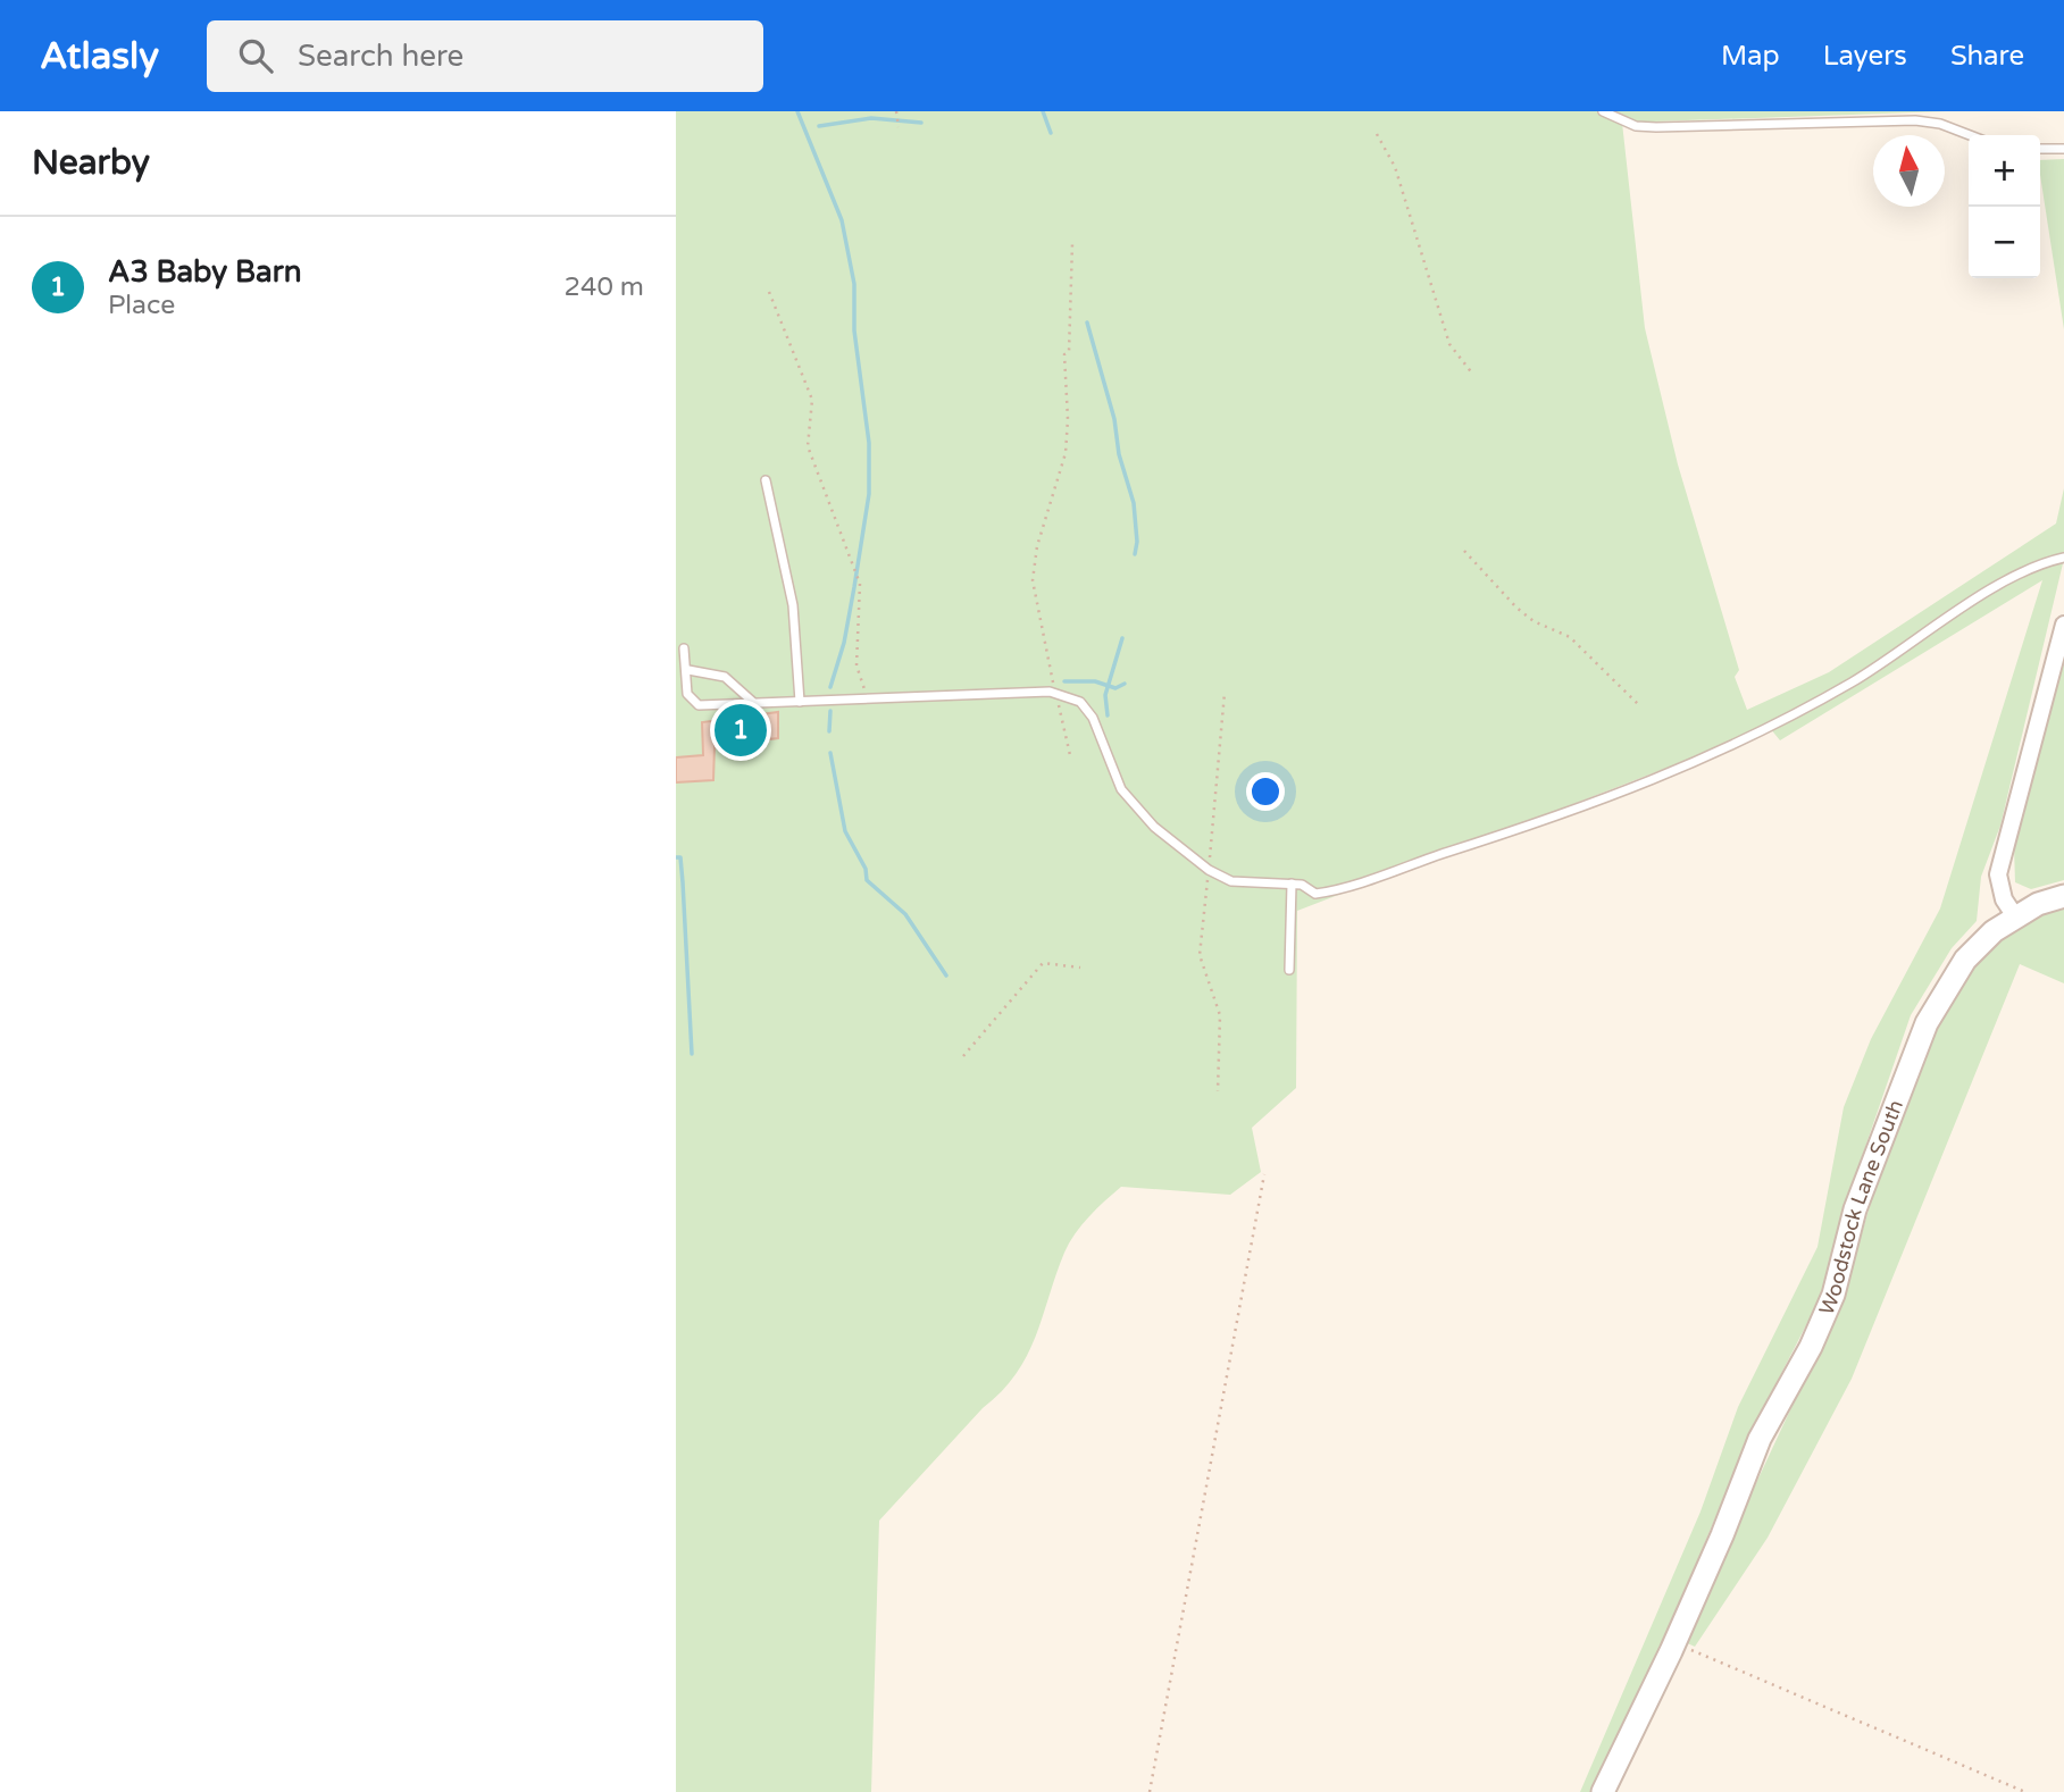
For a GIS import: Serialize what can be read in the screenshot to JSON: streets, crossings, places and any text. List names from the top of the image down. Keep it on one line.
{"streets":{"street":["Woodstock Lane South"]},"north":"top","page":{"header":"Atlasly","search":"Search here","nav":["Map","Layers","Share"],"heading":"Nearby","map_buttons":["+","−"],"list":[{"mark":"1","name":"A3 Baby Barn","note":"Place","value":"240 m"}],"pins":"1"}}
